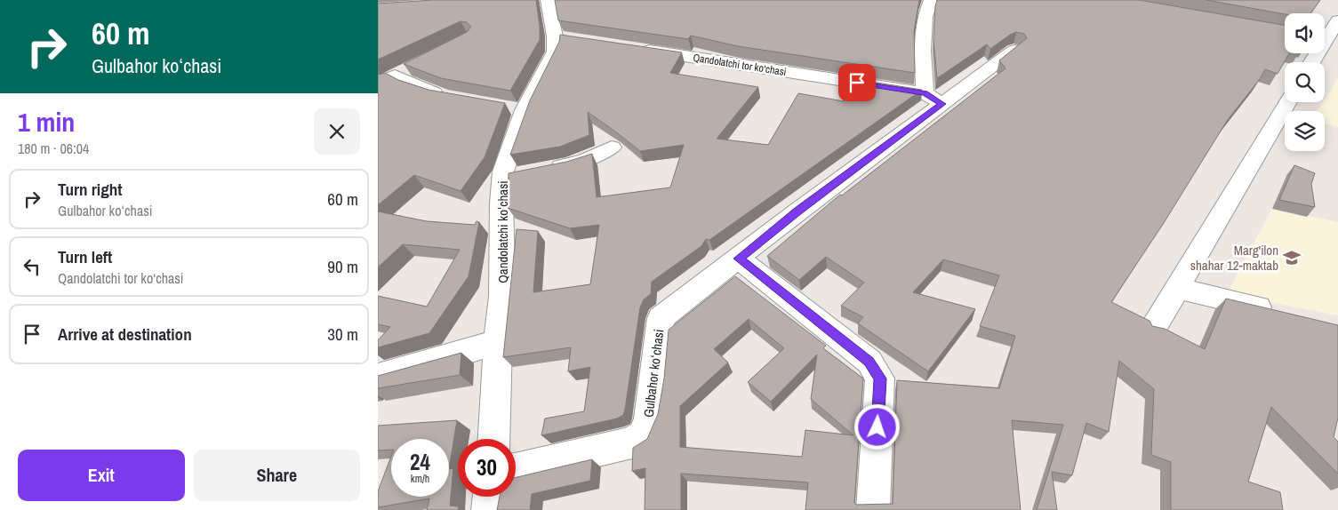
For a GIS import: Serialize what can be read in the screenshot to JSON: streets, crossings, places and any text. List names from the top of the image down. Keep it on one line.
{"streets":{"street":["Qandolatchi tor ko‘chasi","Qandolatchi koʻchasi","Gulbahor koʻchasi"]},"crossings":[["Qandolatchi tor ko‘chasi","Gulbahor koʻchasi"]],"places":{"school or university":["Marg'ilon shahar 12-maktab"]},"page":{"turn":["60 m","Gulbahor koʻchasi"],"heading":["1 min","180 m · 06:04"],"list":[{"name":"Turn right","note":"Gulbahor koʻchasi","value":"60 m"},{"name":"Turn left","note":"Qandolatchi tor ko‘chasi","value":"90 m"},{"name":"Arrive at destination","value":"30 m"}],"speed":"24 km/h","limit":"30","buttons":["Exit","Share"]}}
